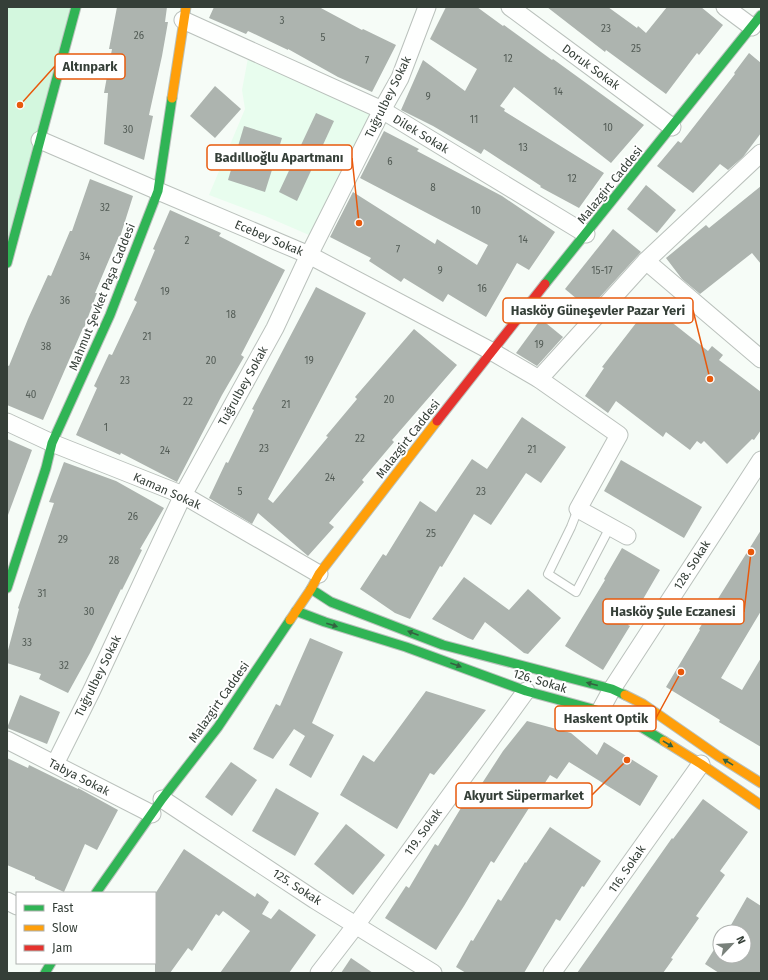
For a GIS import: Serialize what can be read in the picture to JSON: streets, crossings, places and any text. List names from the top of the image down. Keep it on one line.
{"streets":{"street":["Doruk Sokak","Tuğrulbey Sokak","Dilek Sokak","Malazgirt Caddesi","Ecebey Sokak","Mahmut Şevket Paşa Caddesi","Kaman Sokak","128. Sokak","126. Sokak","Tabya Sokak","119. Sokak","116. Sokak","125. Sokak"]},"crossings":[["Doruk Sokak","Malazgirt Caddesi"],["Tuğrulbey Sokak","Dilek Sokak"],["Tuğrulbey Sokak","Ecebey Sokak"],["Tuğrulbey Sokak","Kaman Sokak"],["Tuğrulbey Sokak","Tabya Sokak"],["Dilek Sokak","Malazgirt Caddesi"],["Dilek Sokak","Mahmut Şevket Paşa Caddesi"],["Malazgirt Caddesi","Ecebey Sokak"],["Malazgirt Caddesi","Kaman Sokak"],["Malazgirt Caddesi","126. Sokak"],["Malazgirt Caddesi","Tabya Sokak"],["Malazgirt Caddesi","125. Sokak"],["Ecebey Sokak","Mahmut Şevket Paşa Caddesi"],["Mahmut Şevket Paşa Caddesi","Kaman Sokak"],["Kaman Sokak","126. Sokak"],["128. Sokak","126. Sokak"],["126. Sokak","119. Sokak"],["126. Sokak","116. Sokak"],["119. Sokak","125. Sokak"]],"places":["Altınpark","Badıllıoğlu Apartmanı","Hasköy Güneşevler Pazar Yeri","Hasköy Şule Eczanesi","Haskent Optik","Akyurt Süpermarket"],"house_numbers":["3","23","26","5","25","12","7","14","9","11","10","30","13","6","12","8","32","10","14","2","7","34","9","15-17","16","19","36","18","21","19","38","20","19","23","40","20","22","21","1","22","23","21","24","24","5","23","26","25","29","28","31","30","33","32"],"legend":["Fast","Slow","Jam"],"north":"top right"}
